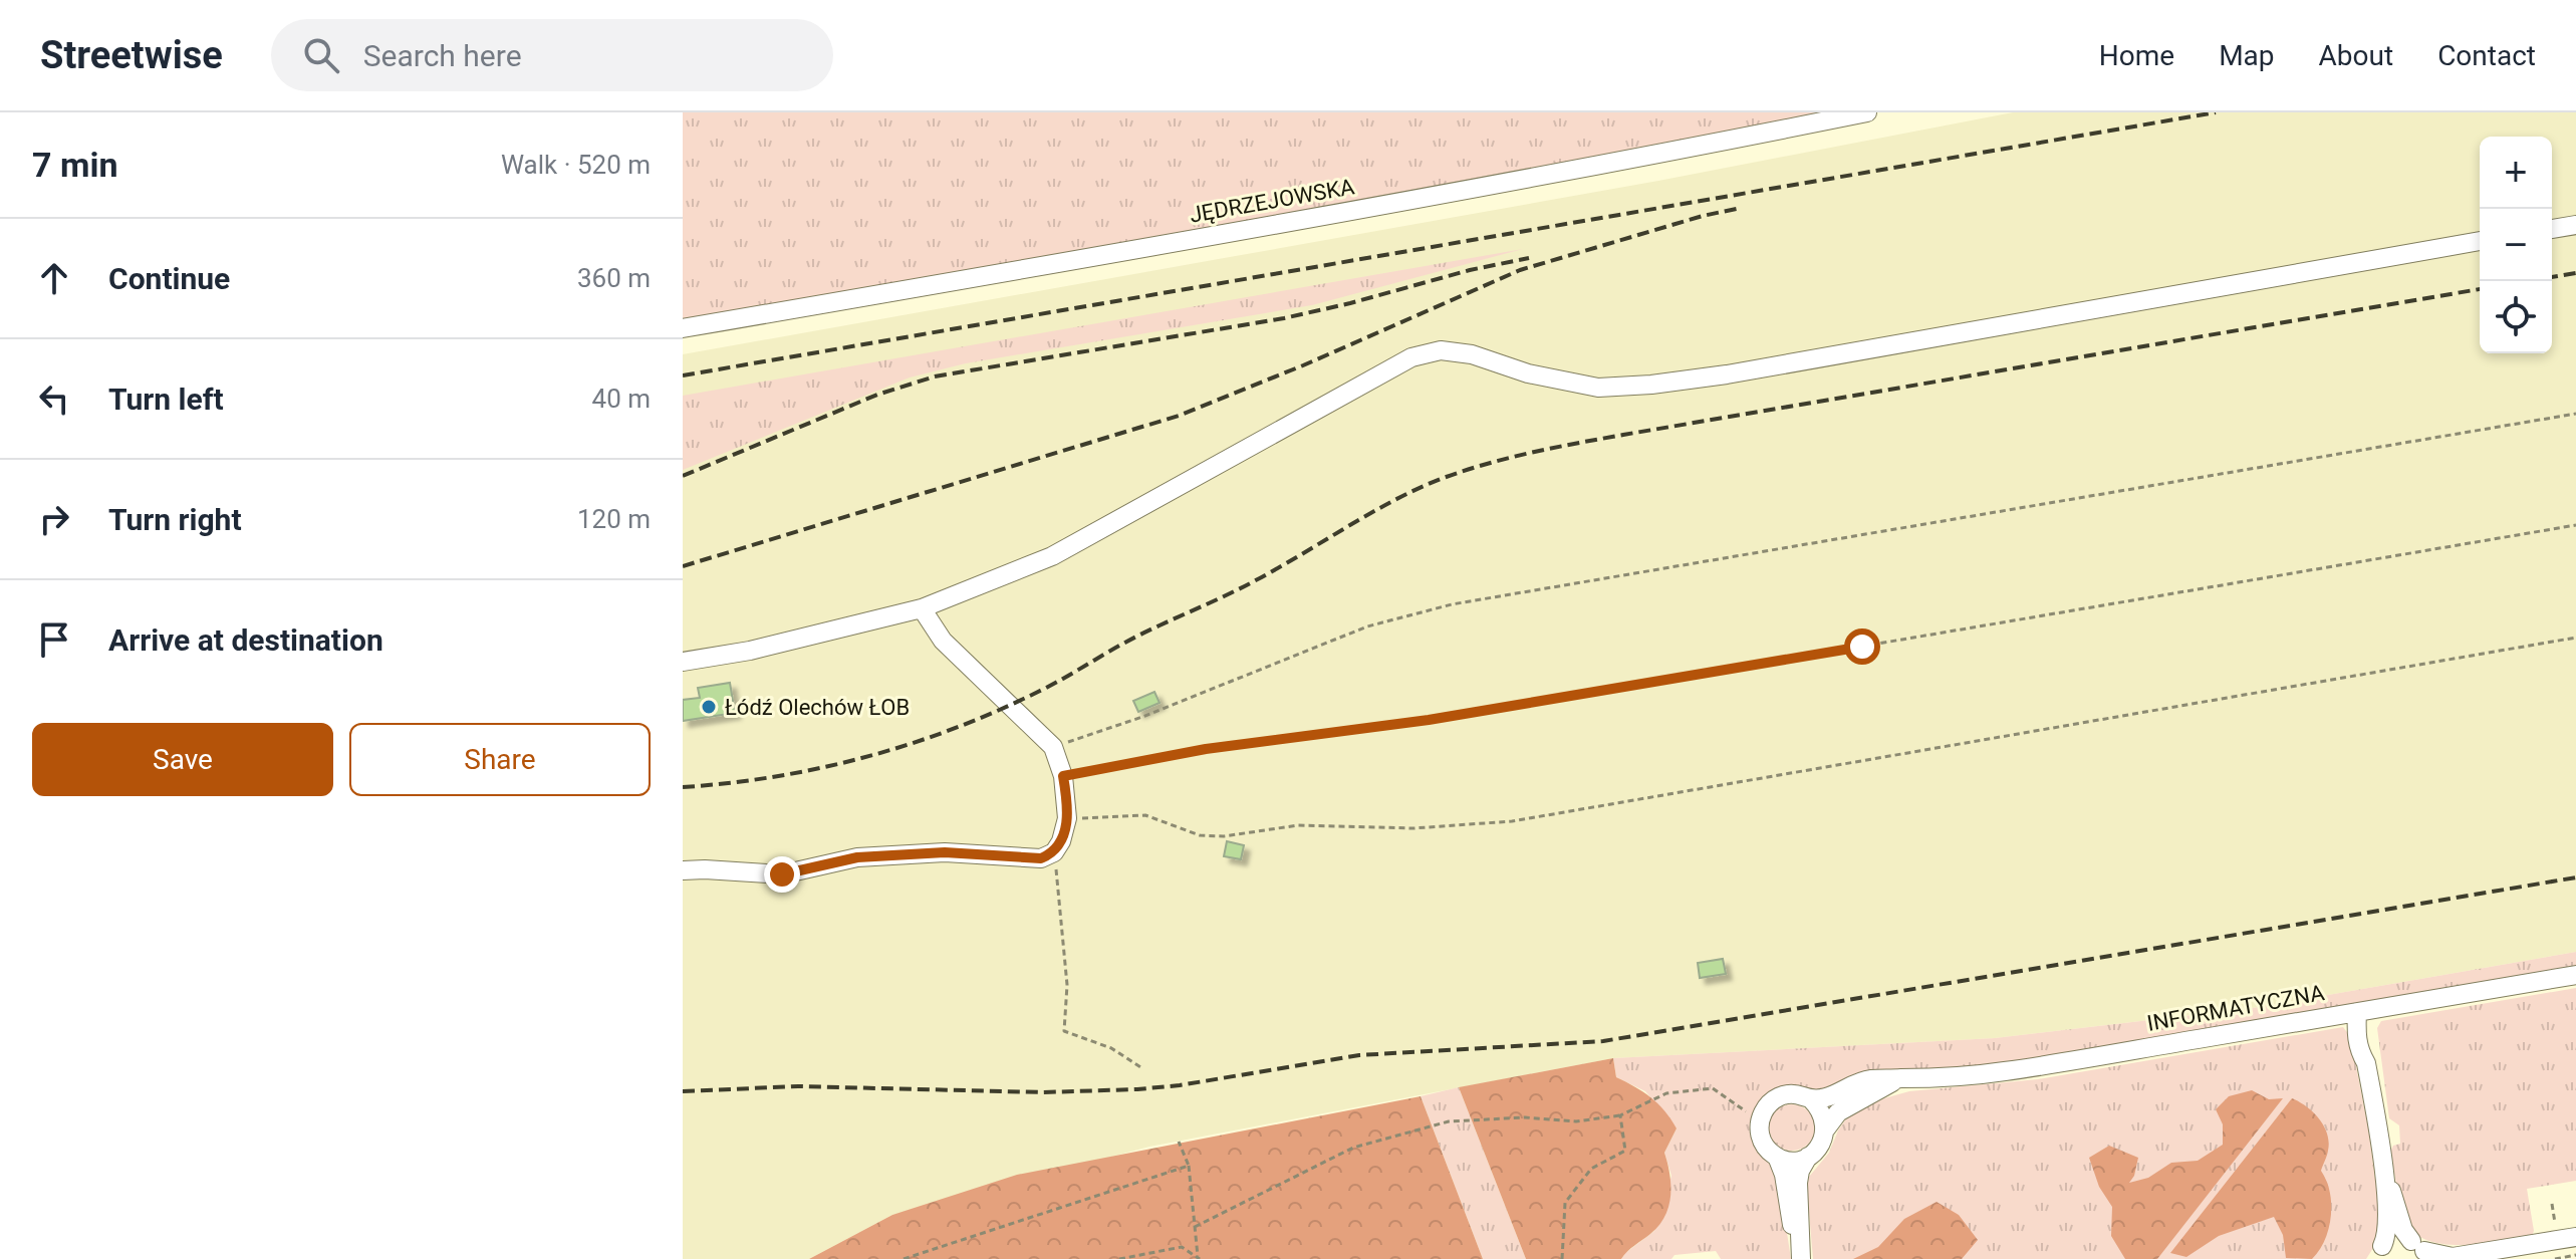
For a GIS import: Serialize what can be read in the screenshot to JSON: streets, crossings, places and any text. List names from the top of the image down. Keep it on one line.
{"streets":{"street":["JĘDRZEJOWSKA","INFORMATYCZNA"]},"places":["Łódź Olechów ŁOB"],"page":{"header":"Streetwise","search":"Search here","nav":["Home","Map","About","Contact"],"heading":["7 min","Walk · 520 m"],"map_buttons":["+","−"],"list":[["Continue","360 m"],["Turn left","40 m"],["Turn right","120 m"],"Arrive at destination"],"buttons":["Save","Share"]}}
